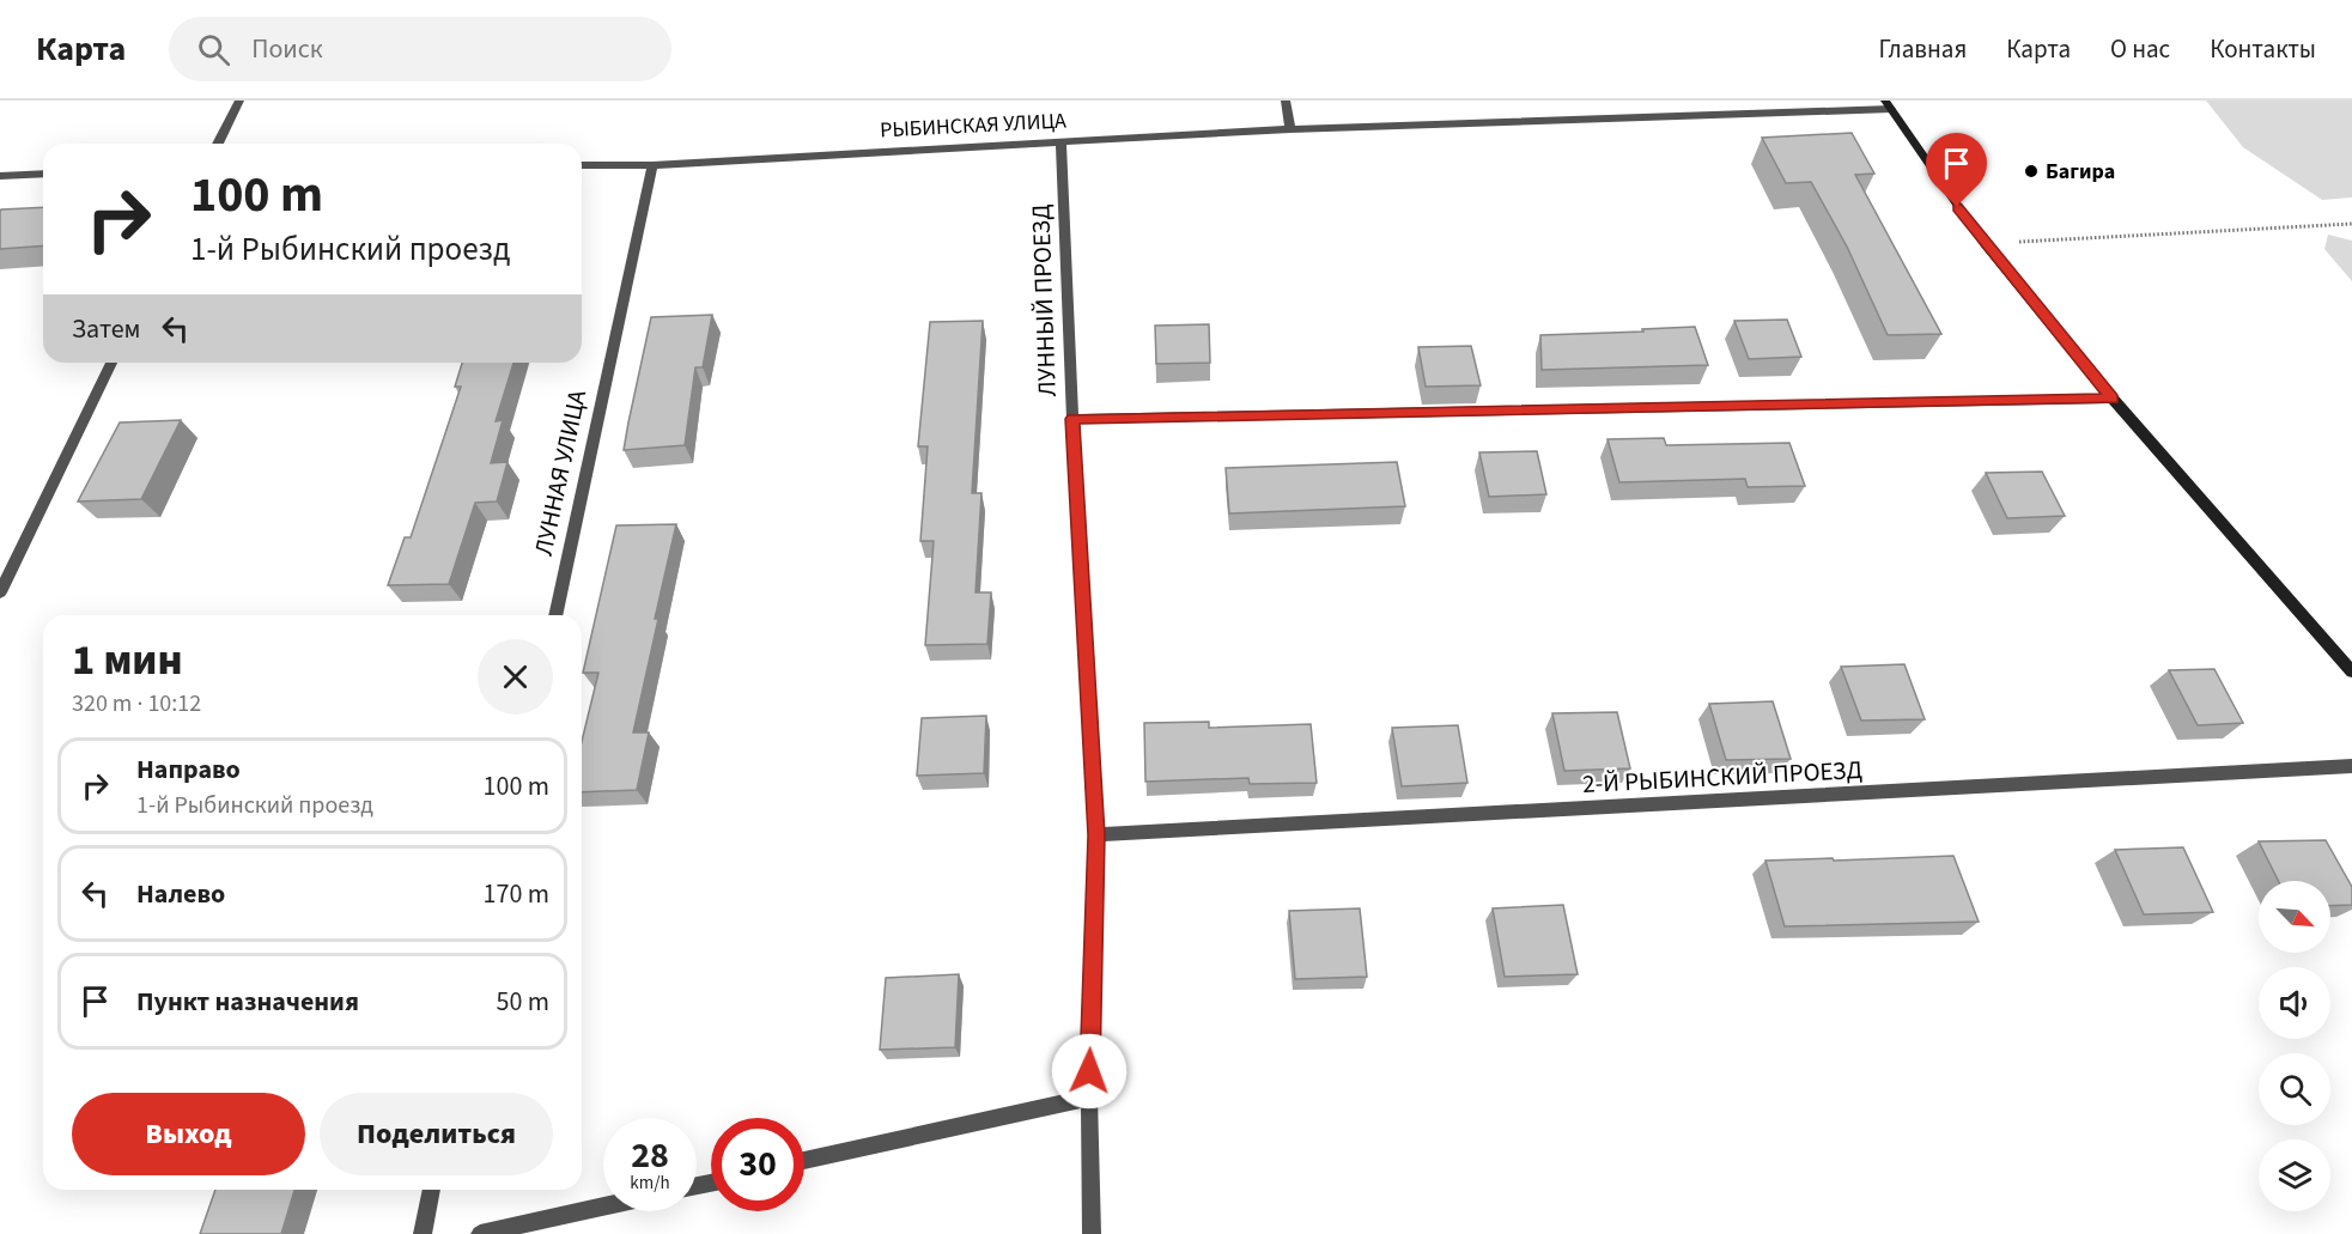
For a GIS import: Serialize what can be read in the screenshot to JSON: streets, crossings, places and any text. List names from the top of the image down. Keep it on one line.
{"streets":{"street":["РЫБИНСКАЯ УЛИЦА","ЛУННЫЙ ПРОЕЗД","ЛУННАЯ УЛИЦА","2-Й РЫБИНСКИЙ ПРОЕЗД"]},"crossings":[["РЫБИНСКАЯ УЛИЦА","ЛУННЫЙ ПРОЕЗД"],["РЫБИНСКАЯ УЛИЦА","ЛУННАЯ УЛИЦА"],["ЛУННЫЙ ПРОЕЗД","2-Й РЫБИНСКИЙ ПРОЕЗД"]],"places":["Багира"],"north":"bottom right","page":{"header":"Карта","search":"Поиск","nav":["Главная","Карта","О нас","Контакты"],"turn":["100 m","1-й Рыбинский проезд"],"then":"Затем","heading":["1 мин","320 m · 10:12"],"list":[{"name":"Направо","note":"1-й Рыбинский проезд","value":"100 m"},{"name":"Налево","value":"170 m"},{"name":"Пункт назначения","value":"50 m"}],"buttons":["Выход","Поделиться"],"speed":"28 km/h","limit":"30"}}
